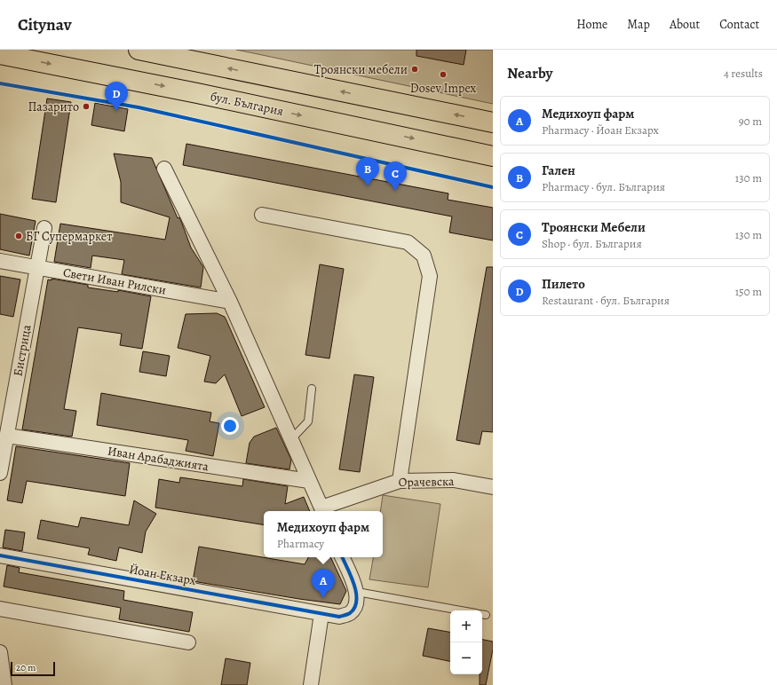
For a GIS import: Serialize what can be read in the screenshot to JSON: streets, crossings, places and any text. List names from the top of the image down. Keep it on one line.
{"streets":{"main road":["бул. България"],"street":["Свети Иван Рилски","Бистрица","Иван Арабаджията","Орачевска","Йоан Екзарх"]},"crossings":[["Свети Иван Рилски","Бистрица"],["Бистрица","Иван Арабаджията"]],"places":["Троянски мебели","Dosev Impex","Пазарито","БГ Супермаркет"],"scale_bar":"20 m","page":{"header":"Citynav","nav":["Home","Map","About","Contact"],"heading":["Nearby","4 results"],"pins":["D","B","C","A"],"list":[{"mark":"A","name":"Медихоуп фарм","note":"Pharmacy · Йоан Екзарх","value":"90 m"},{"mark":"B","name":"Гален","note":"Pharmacy · бул. България","value":"130 m"},{"mark":"C","name":"Троянски Мебели","note":"Shop · бул. България","value":"130 m"},{"mark":"D","name":"Пилето","note":"Restaurant · бул. България","value":"150 m"}],"popup":["Медихоуп фарм","Pharmacy"],"map_buttons":["+","−"],"scale":"20 m"}}
